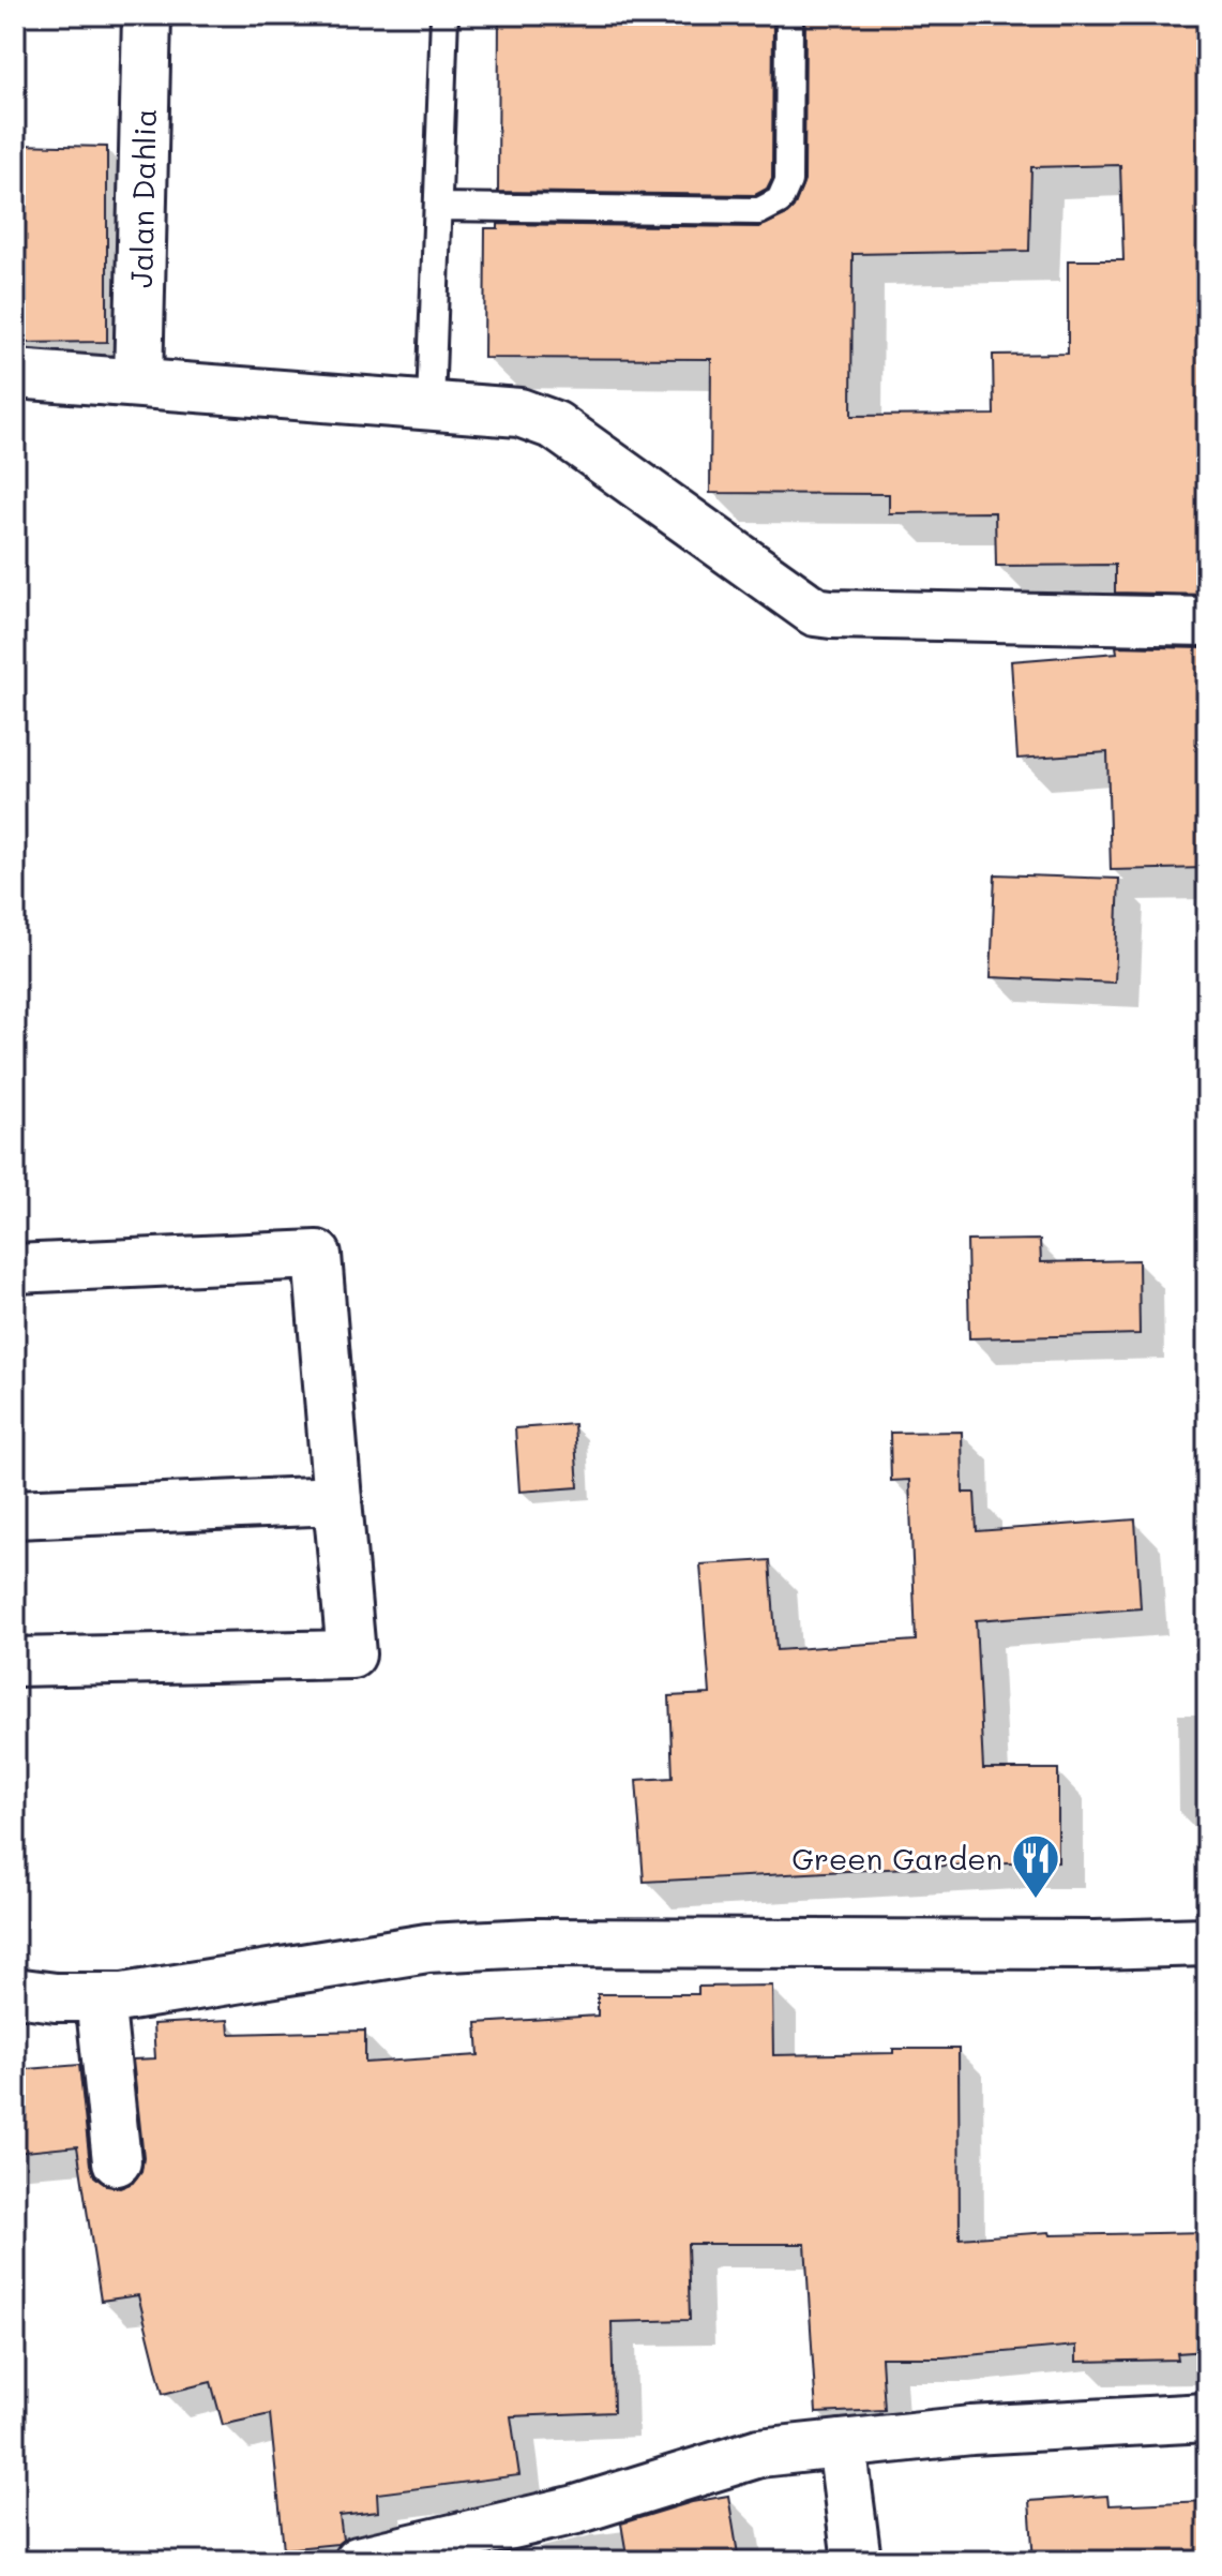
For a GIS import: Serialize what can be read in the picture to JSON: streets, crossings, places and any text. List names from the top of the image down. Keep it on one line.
{"streets":{"street":["Jalan Dahlia"]},"places":{"restaurant":["Green Garden"]}}
